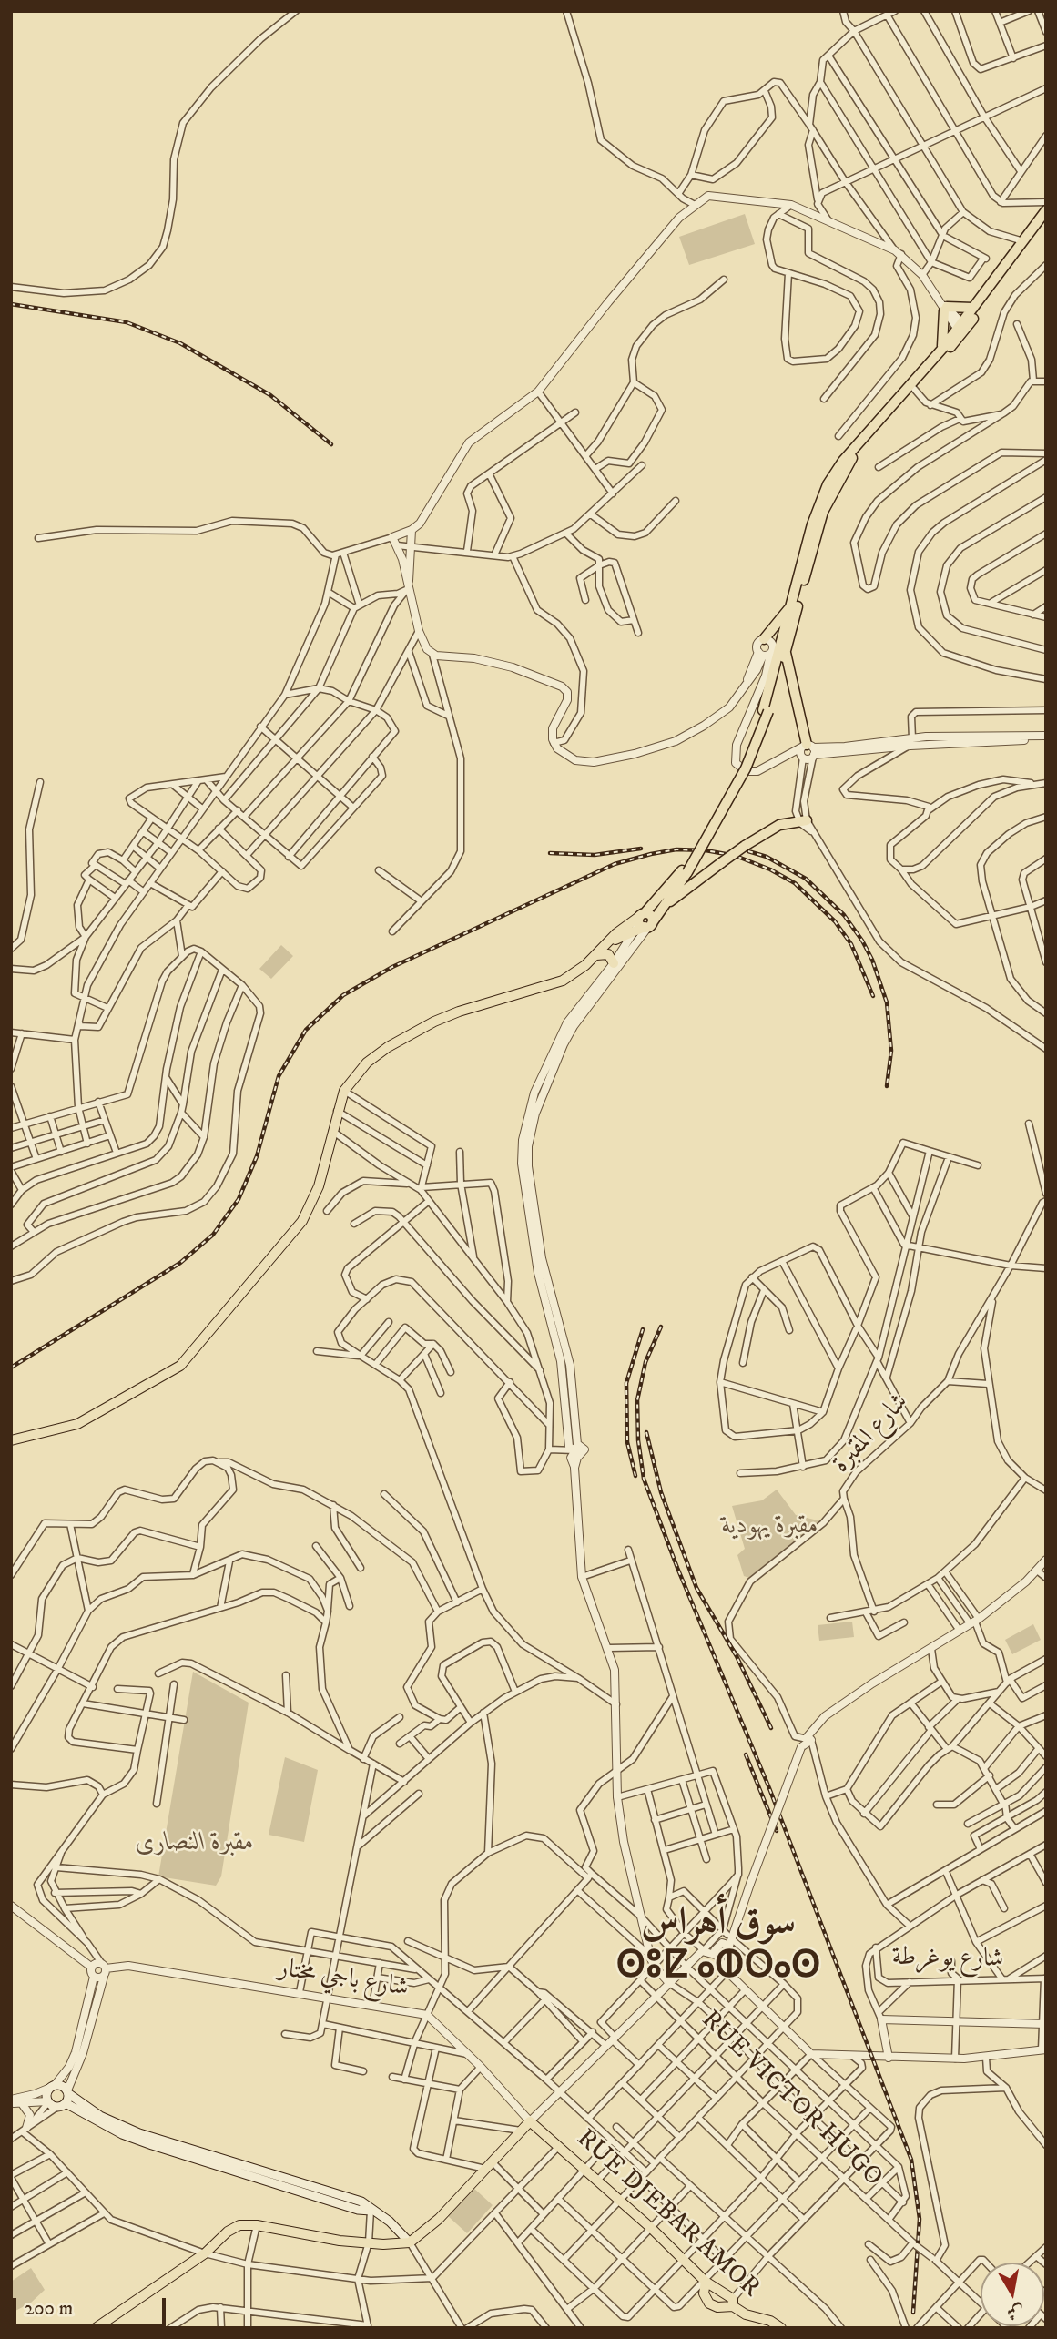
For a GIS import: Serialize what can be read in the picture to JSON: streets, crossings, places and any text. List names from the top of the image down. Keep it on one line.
{"streets":{"main road":["RUE DJEBAR AMOR"],"street":["شارع المقبرة","شارع يوغرطة","شارع باجي مختار","RUE VICTOR HUGO"]},"crossings":[["شارع باجي مختار","RUE DJEBAR AMOR"]],"districts":["سوق أهراس ⵙⵓⵇ ⴰⵀⵔⴰⵙ"],"parks":["مقبرة يهودية","مقبرة النصارى"],"scale_bar":"200 m","north":"bottom"}
